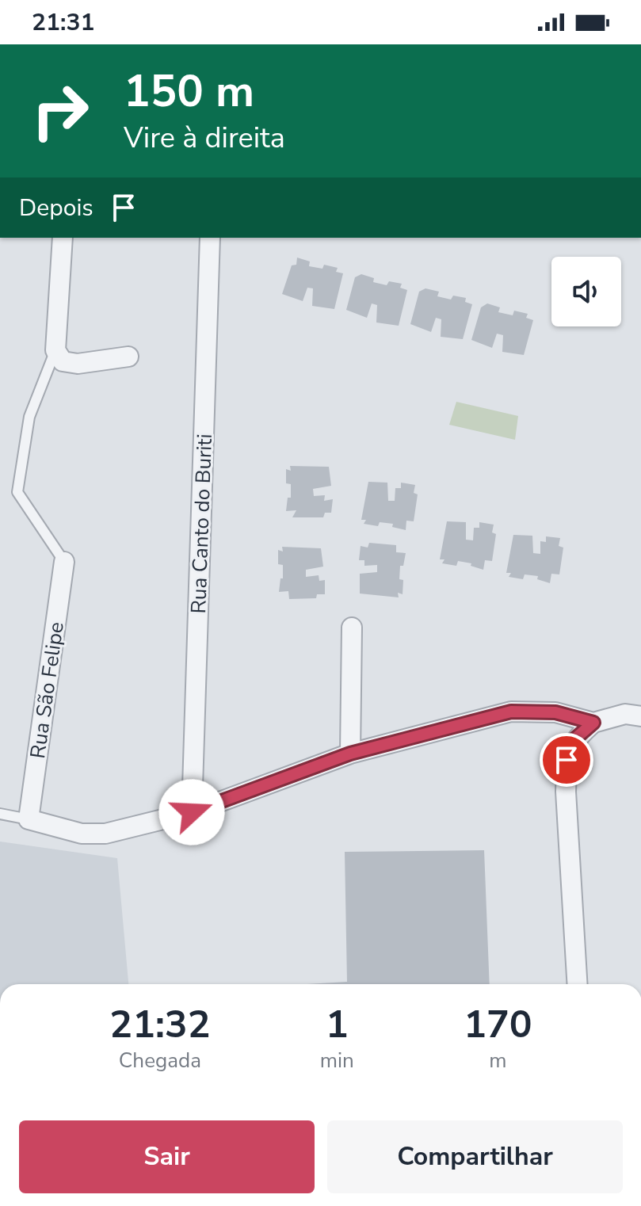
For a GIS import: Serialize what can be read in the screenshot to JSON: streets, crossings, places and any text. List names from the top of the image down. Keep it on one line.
{"streets":{"street":["Rua Canto do Buriti","Rua São Felipe"]},"page":{"status":"21:31","turn":["150 m","Vire à direita"],"then":"Depois","eta":["21:32","Chegada","1","min","170","m"],"buttons":["Sair","Compartilhar"]}}
